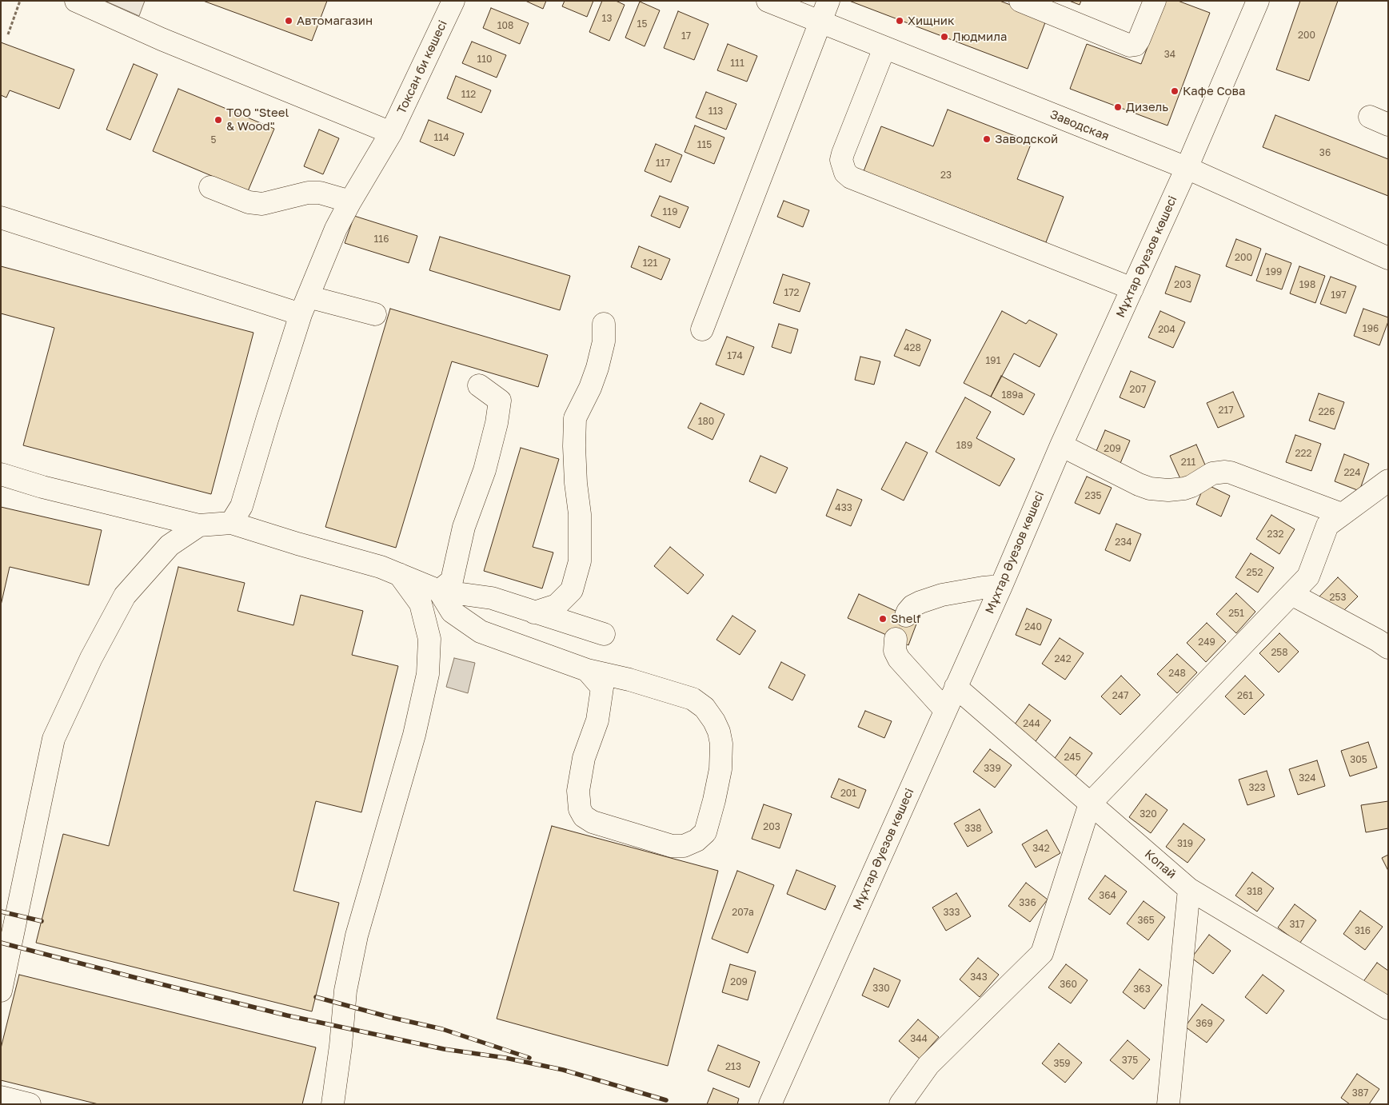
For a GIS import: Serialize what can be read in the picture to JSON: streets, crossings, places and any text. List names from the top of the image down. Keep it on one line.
{"streets":{"street":["Токсан би көшесі","Заводская","Мұхтар Әуезов көшесі","Копай"]},"crossings":[["Заводская","Мұхтар Әуезов көшесі"],["Мұхтар Әуезов көшесі","Копай"]],"places":["Автомагазин","Хищник","Людмила","Кафе Сова","Дизель","TOO \"Steel & Wood\"","Заводской","Shelf"],"house_numbers":["13","15","108","200","17","34","110","111","112","113","114","5","115","36","117","23","119","116","200","121","199","203","198","172","197","196","204","428","174","191","207","189а","217","226","180","189","209","222","211","224","235","433","232","234","252","253","251","240","249","258","242","248","247","261","244","245","305","339","324","323","201","320","203","338","319","342","318","364","336","207а","333","365","317","316","343","209","360","330","363","369","344","375","359","213","387"]}
